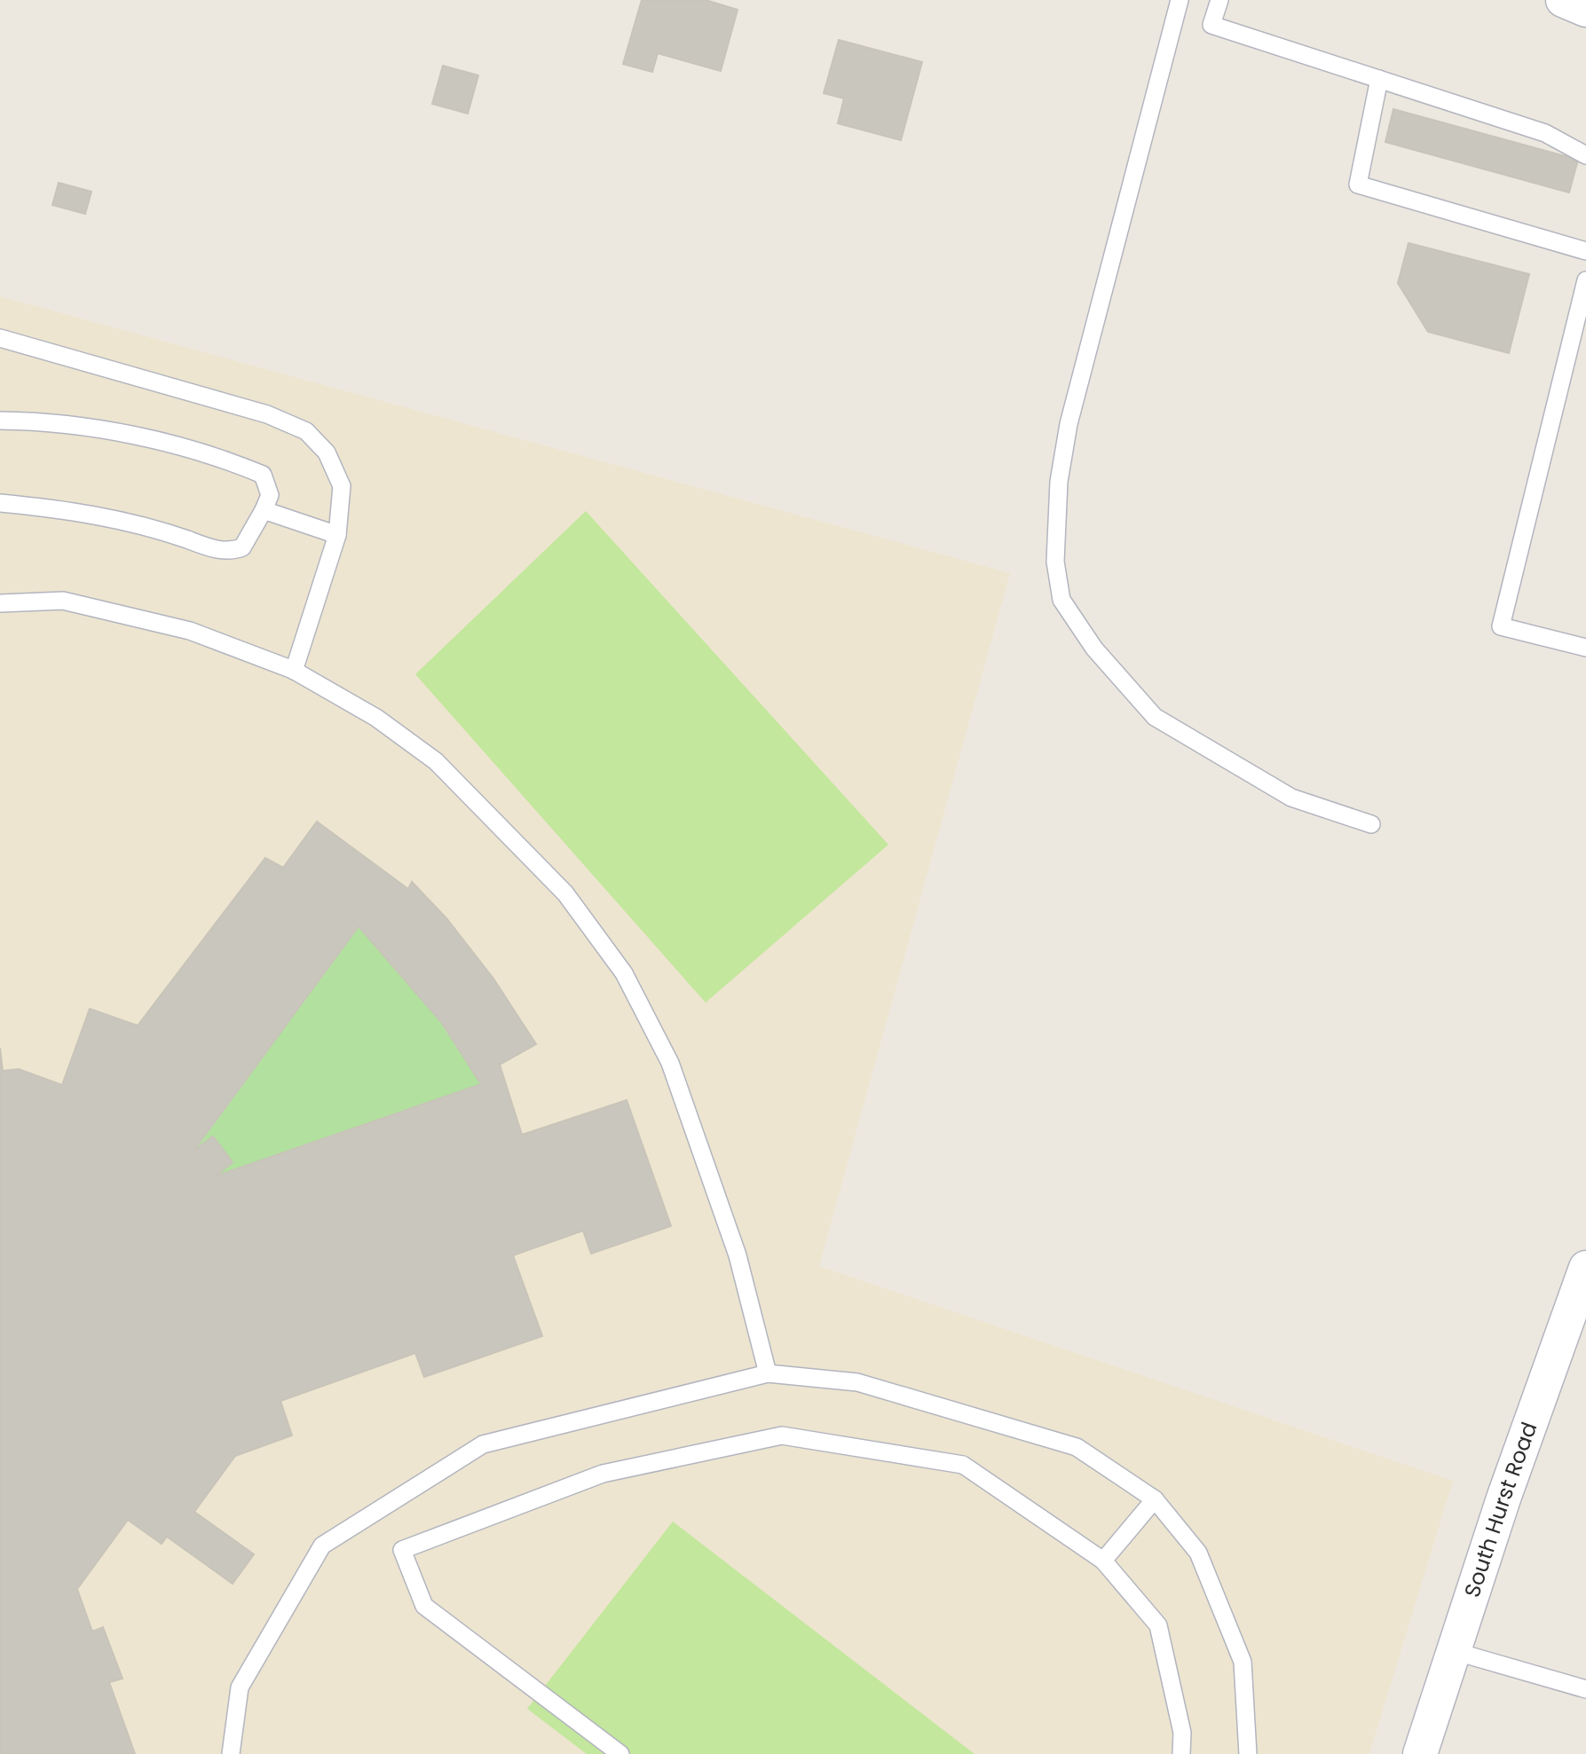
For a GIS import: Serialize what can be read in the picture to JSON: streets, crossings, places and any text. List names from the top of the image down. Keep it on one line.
{"streets":{"street":["South Hurst Road"]}}
